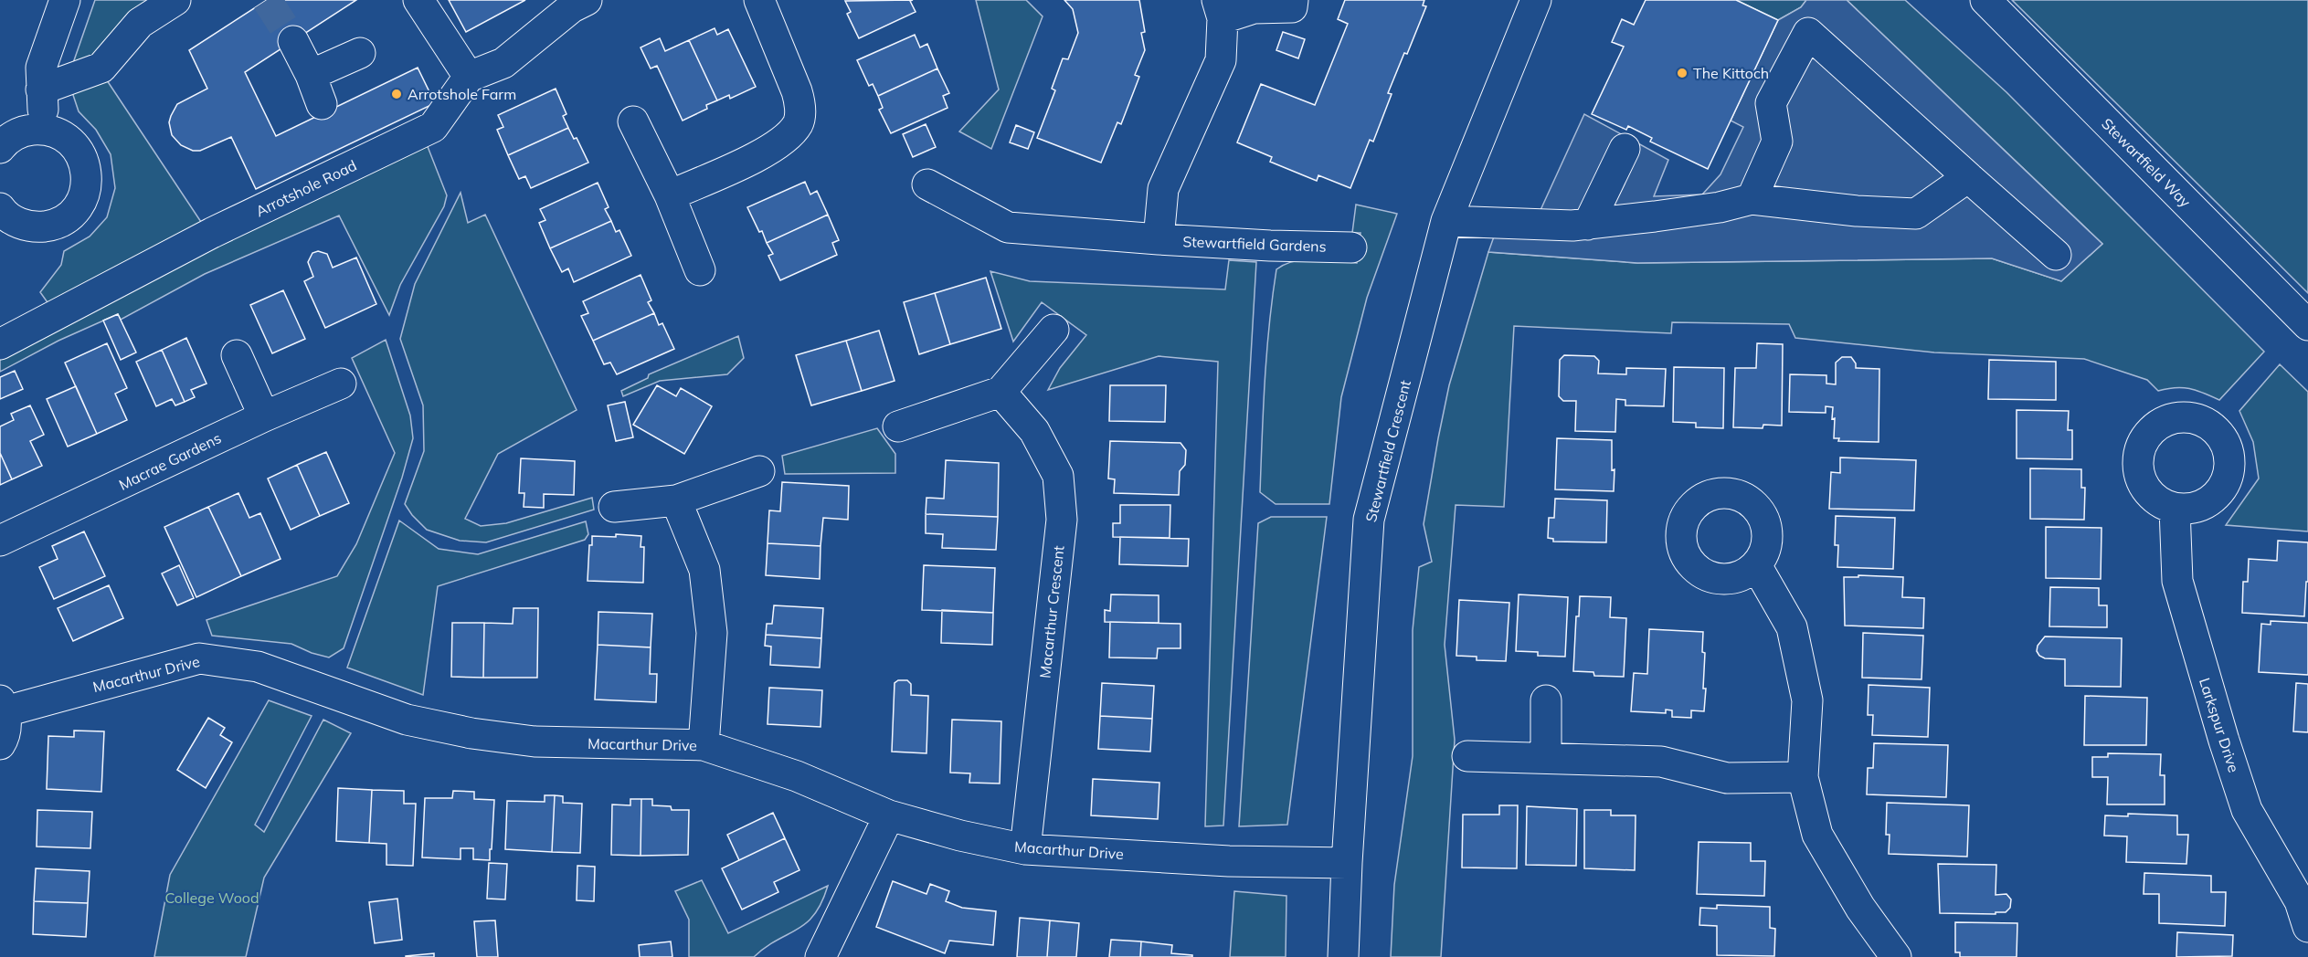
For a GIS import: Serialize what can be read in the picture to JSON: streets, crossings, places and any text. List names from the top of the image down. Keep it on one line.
{"streets":{"street":["Stewartfield Way","Arrotshole Road","Stewartfield Gardens","Stewartfield Crescent","Macrae Gardens","Macarthur Crescent","Macarthur Drive","Larkspur Drive"]},"crossings":[["Stewartfield Crescent","Macarthur Drive"],["Macarthur Crescent","Macarthur Drive"]],"parks":["College Wood"],"places":["The Kittoch","Arrotshole Farm"]}
